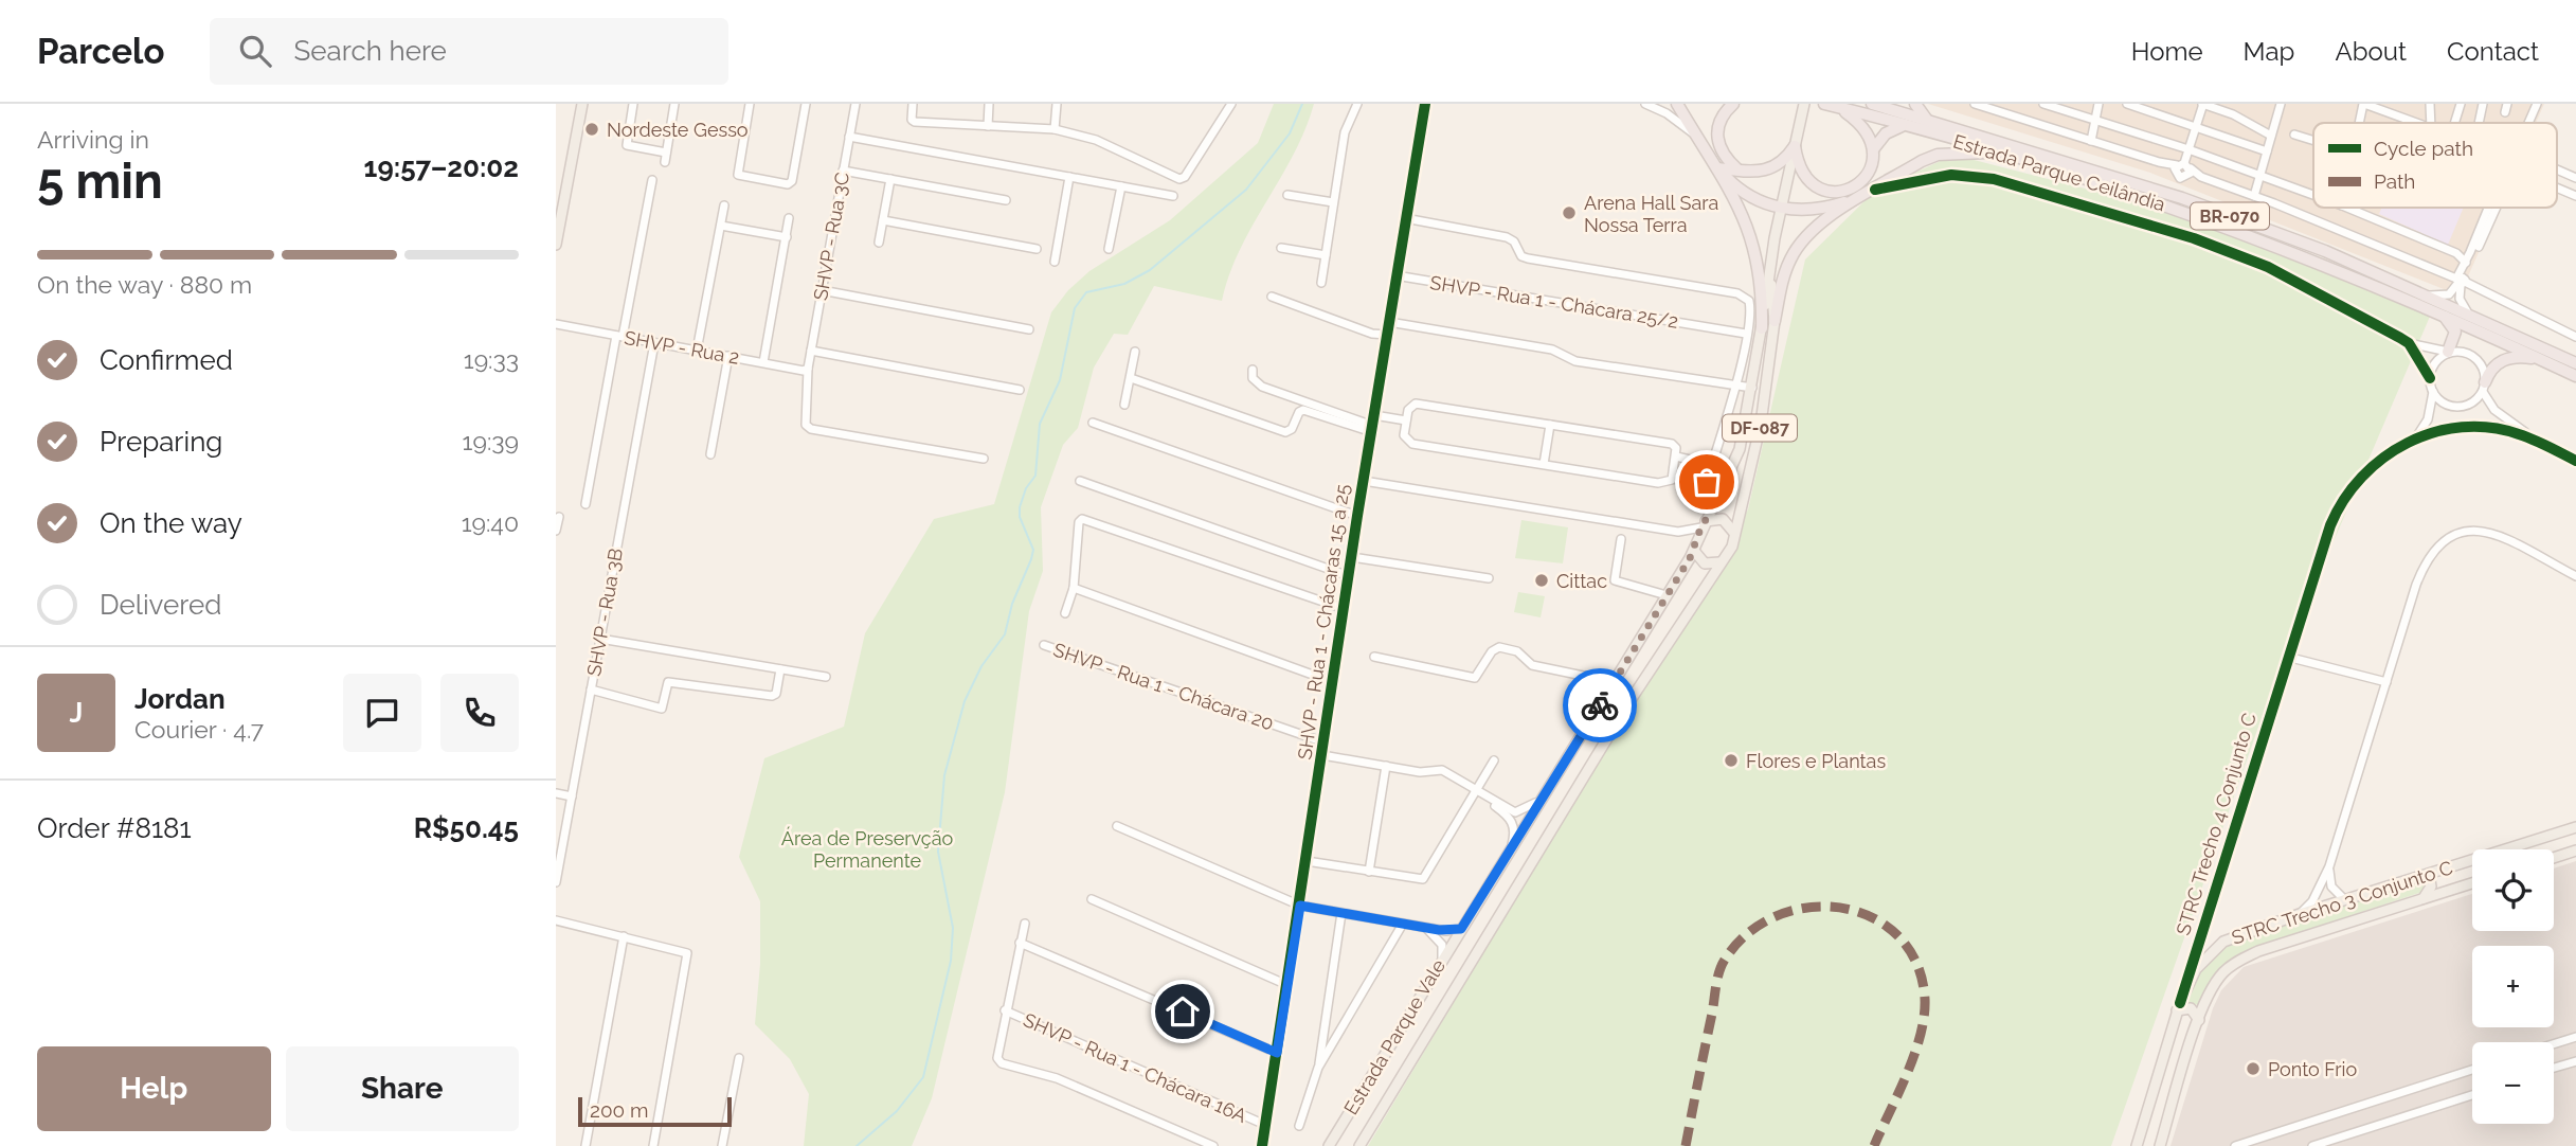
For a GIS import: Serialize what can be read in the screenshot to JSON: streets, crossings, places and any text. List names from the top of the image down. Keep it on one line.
{"streets":{"highway":["Estrada Parque Ceilândia","BR-070"],"main road":["DF-087","STRC Trecho 3 Conjunto C","Estrada Parque Vale"],"street":["SHVP - Rua 3C","SHVP - Rua 1 - Chácara 25/2","SHVP - Rua 2","SHVP - Rua 3B","SHVP - Rua 1 - Chácaras 15 a 25","SHVP - Rua 1 - Chácara 20","STRC Trecho 4 Conjunto C","SHVP - Rua 1 - Chácara 16A"]},"crossings":[["SHVP - Rua 3C","SHVP - Rua 2"],["SHVP - Rua 1 - Chácara 25/2","SHVP - Rua 1 - Chácaras 15 a 25"],["SHVP - Rua 2","SHVP - Rua 3B"],["DF-087","Estrada Parque Vale"],["SHVP - Rua 1 - Chácaras 15 a 25","SHVP - Rua 1 - Chácara 20"],["SHVP - Rua 1 - Chácaras 15 a 25","SHVP - Rua 1 - Chácara 16A"],["STRC Trecho 4 Conjunto C","STRC Trecho 3 Conjunto C"]],"parks":["Área de Preservção Permanente"],"places":["Nordeste Gesso","Arena Hall Sara Nossa Terra","Cittac","Flores e Plantas","Ponto Frio"],"legend":["Cycle path","Path"],"scale_bar":"200 m","page":{"header":"Parcelo","search":"Search here","nav":["Home","Map","About","Contact"],"heading":["5 min","Arriving in","19:57–20:02"],"panel":["Jordan","Courier · 4.7","Order #8181","R$50.45"],"bar":"On the way · 880 m","list":[["Confirmed","19:33"],["Preparing","19:39"],["On the way","19:40"],"Delivered"],"round":"J","map_buttons":["+","−"],"buttons":["Help","Share"],"scale":"200 m"}}
